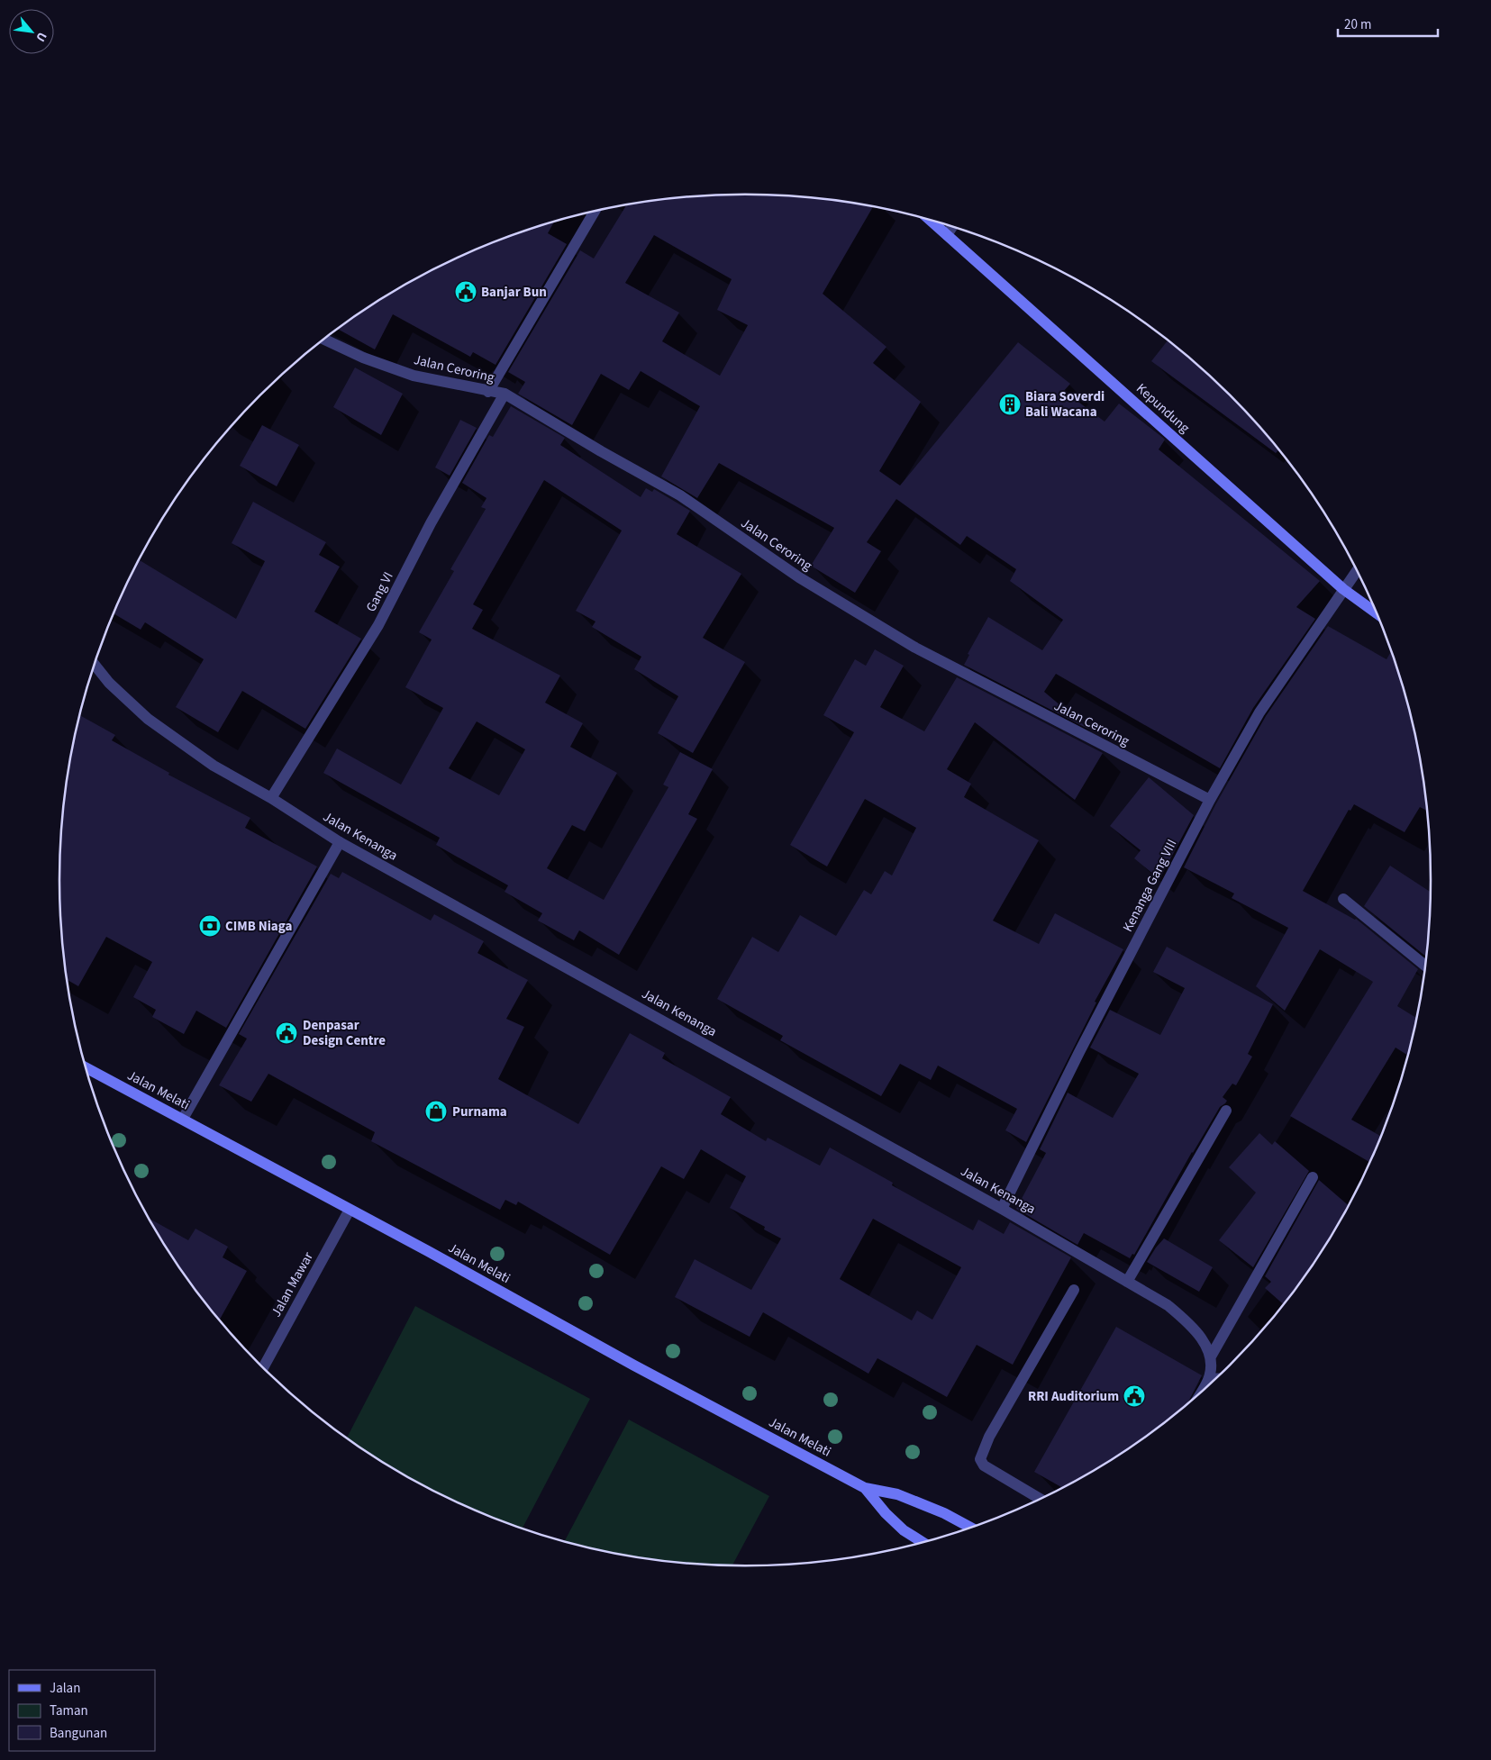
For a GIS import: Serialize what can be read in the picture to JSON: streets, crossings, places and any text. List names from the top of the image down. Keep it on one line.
{"streets":{"street":["Jalan Ceroring","Kepundung","Gang VI","Jalan Kenanga","Kenanga Gang VIII","Jalan Melati","Jalan Mawar"]},"crossings":[["Jalan Ceroring","Gang VI"],["Jalan Ceroring","Kenanga Gang VIII"],["Kepundung","Kenanga Gang VIII"],["Gang VI","Jalan Kenanga"],["Jalan Kenanga","Kenanga Gang VIII"],["Jalan Melati","Jalan Mawar"]],"places":{"public building":["Banjar Bun","Denpasar Design Centre","RRI Auditorium"],"building":["Biara Soverdi Bali Wacana"],"bank":["CIMB Niaga"],"shop":["Purnama"]},"legend":["Jalan","Taman","Bangunan"],"scale_bar":"20 m","north":"bottom right"}
